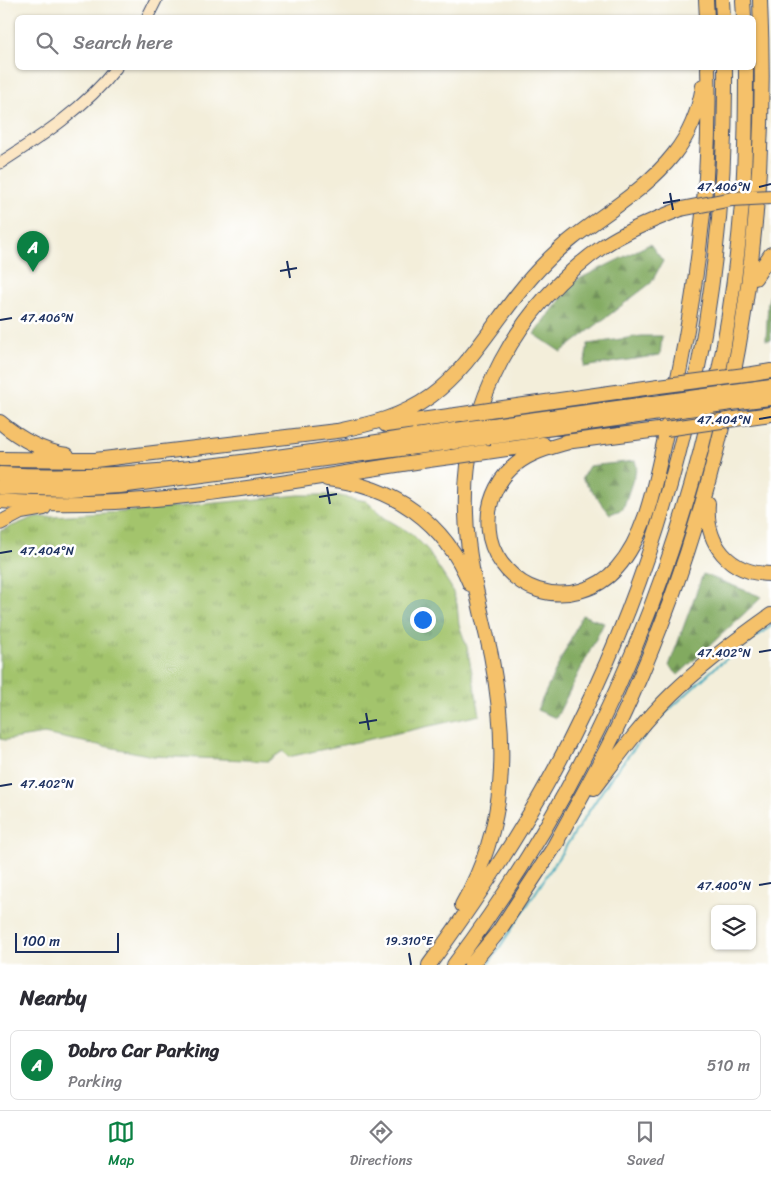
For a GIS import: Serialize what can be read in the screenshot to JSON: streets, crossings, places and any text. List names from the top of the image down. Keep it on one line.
{"scale_bar":"100 m","page":{"search":"Search here","pins":"A","scale":"100 m","heading":"Nearby","list":[{"mark":"A","name":"Dobro Car Parking","note":"Parking","value":"510 m"}],"nav":["Map","Directions","Saved"]},"coordinates":["47.406°N","47.404°N","47.402°N","47.400°N","19.310°E"]}
